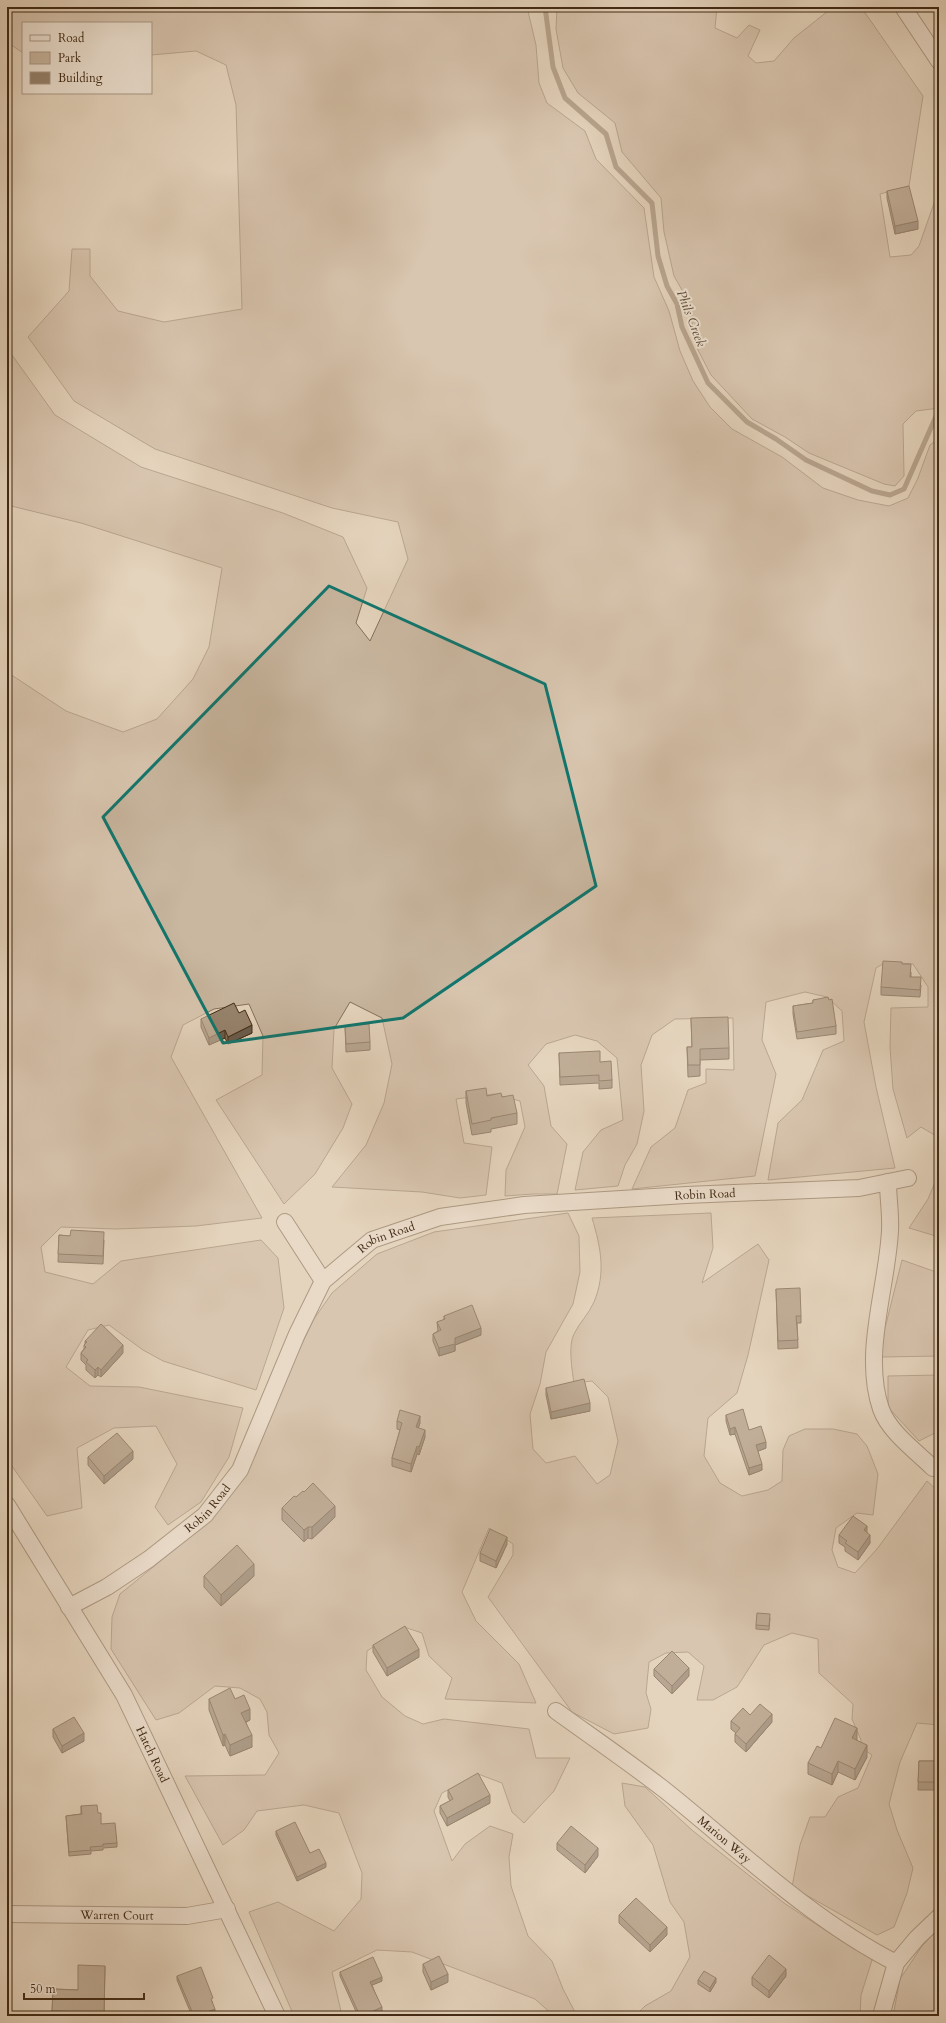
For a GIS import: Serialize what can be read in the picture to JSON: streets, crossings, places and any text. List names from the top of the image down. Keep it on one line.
{"streets":{"street":["Robin Road","Hatch Road","Marion Way","Warren Court"]},"crossings":[["Robin Road","Hatch Road"],["Hatch Road","Warren Court"]],"water":["Phils Creek"],"legend":["Road","Park","Building"],"scale_bar":"50 m"}
